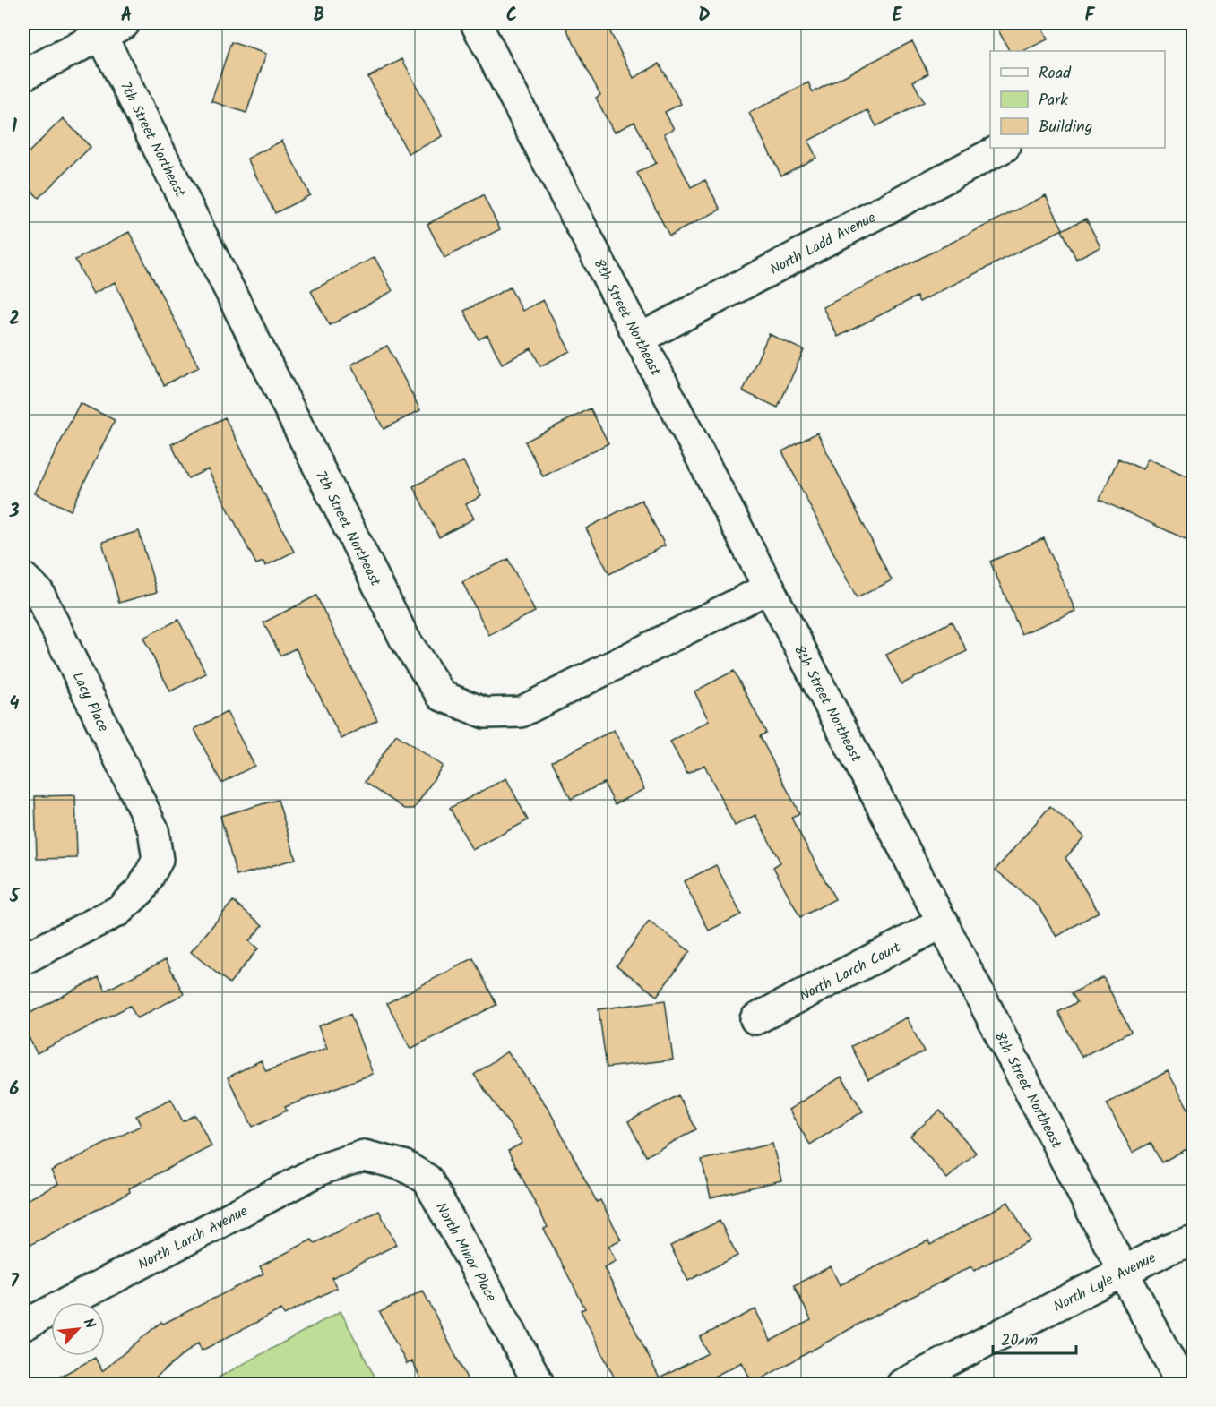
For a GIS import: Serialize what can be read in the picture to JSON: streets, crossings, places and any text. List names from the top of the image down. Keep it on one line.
{"streets":{"street":["7th Street Northeast","North Ladd Avenue","8th Street Northeast","Lacy Place","North Larch Court","North Larch Avenue","North Minor Place","North Lyle Avenue"]},"crossings":[["7th Street Northeast","8th Street Northeast"],["North Ladd Avenue","8th Street Northeast"],["8th Street Northeast","North Larch Court"],["8th Street Northeast","North Lyle Avenue"],["North Larch Avenue","North Minor Place"]],"legend":["Road","Park","Building"],"scale_bar":"20 m","north":"top right","grid":{"columns":["A","B","C","D","E","F"],"rows":["1","2","3","4","5","6","7"]}}
